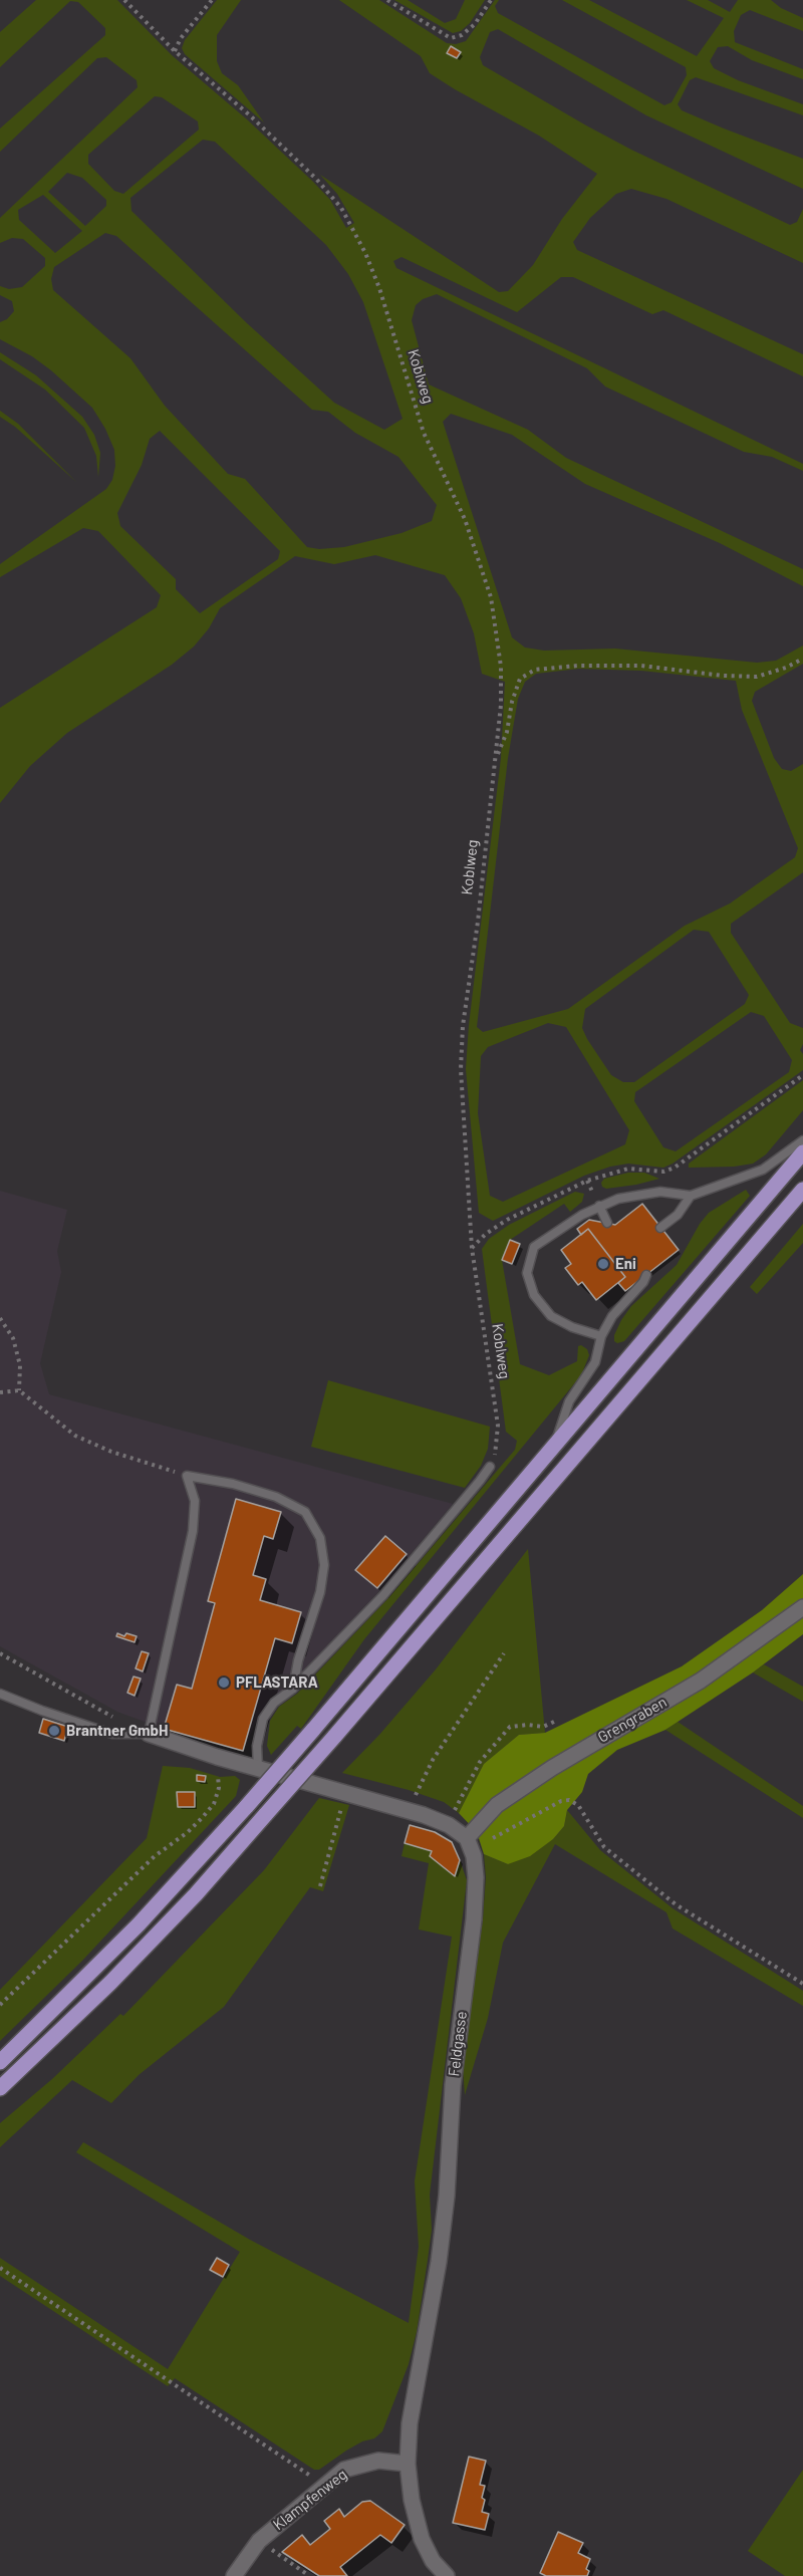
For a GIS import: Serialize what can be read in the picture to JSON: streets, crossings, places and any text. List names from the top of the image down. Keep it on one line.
{"streets":{"street":["Grengraben","Feldgasse","Klampfenweg"],"path":["Koblweg"]},"crossings":[["Grengraben","Feldgasse"],["Feldgasse","Klampfenweg"]],"places":["Eni","PFLASTARA","Brantner GmbH"]}
